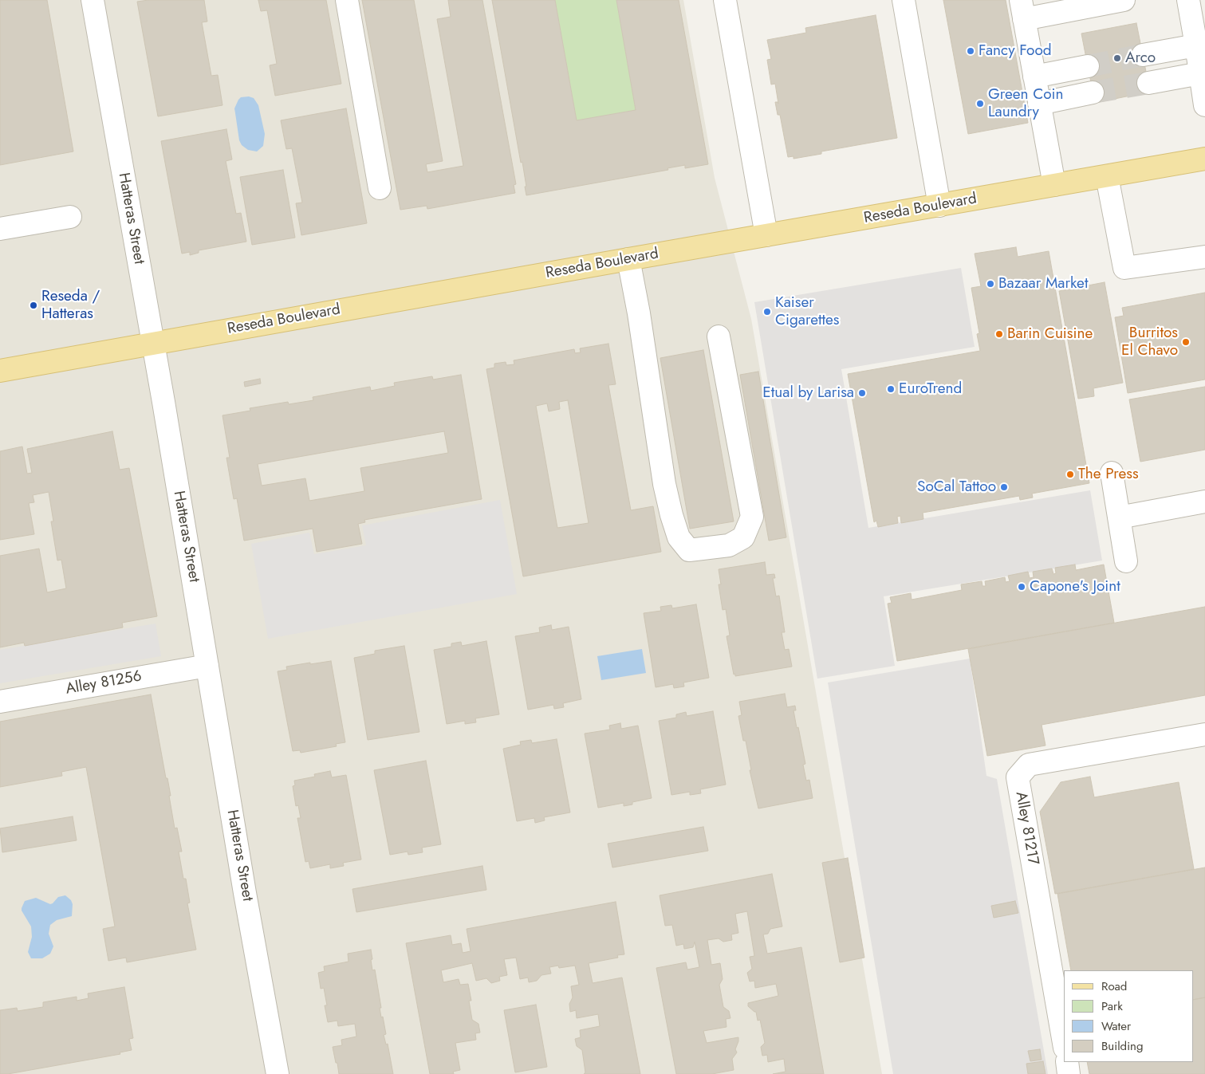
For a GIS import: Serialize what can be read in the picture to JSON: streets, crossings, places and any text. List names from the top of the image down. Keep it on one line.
{"streets":{"main road":["Reseda Boulevard"],"street":["Hatteras Street","Alley 81256","Alley 81217"]},"crossings":[["Reseda Boulevard","Hatteras Street"],["Hatteras Street","Alley 81256"]],"places":["Fancy Food","Arco","Green Coin Laundry","Bazaar Market","Reseda / Hatteras","Kaiser Cigarettes","Barin Cuisine","Burritos El Chavo","EuroTrend","Etual by Larisa","The Press","SoCal Tattoo","Capone's Joint"],"legend":["Road","Park","Water","Building"]}
